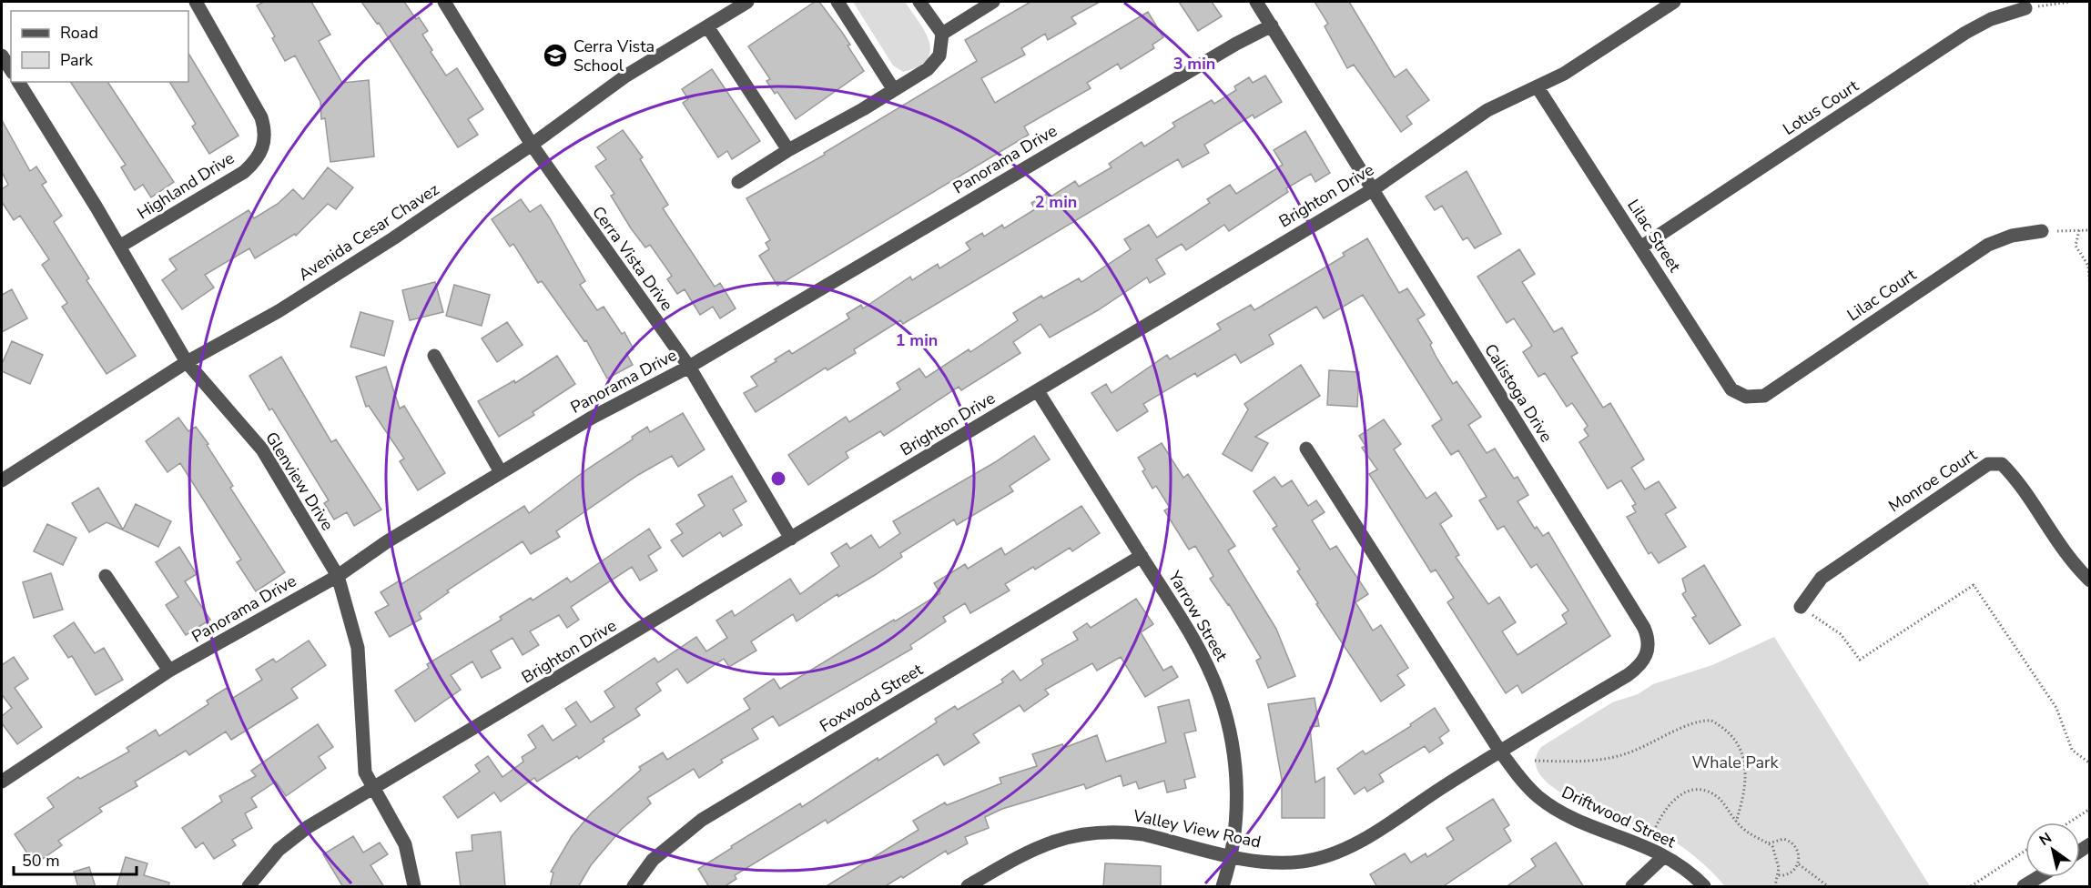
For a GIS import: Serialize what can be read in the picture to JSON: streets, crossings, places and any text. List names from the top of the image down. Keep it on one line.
{"streets":{"street":["Lotus Court","Panorama Drive","Highland Drive","Brighton Drive","Avenida Cesar Chavez","Lilac Street","Cerra Vista Drive","Lilac Court","Calistoga Drive","Monroe Court","Glenview Drive","Yarrow Street","Foxwood Street","Driftwood Street","Valley View Road"]},"crossings":[["Lotus Court","Lilac Street"],["Panorama Drive","Cerra Vista Drive"],["Panorama Drive","Calistoga Drive"],["Panorama Drive","Glenview Drive"],["Highland Drive","Glenview Drive"],["Brighton Drive","Lilac Street"],["Brighton Drive","Cerra Vista Drive"],["Brighton Drive","Calistoga Drive"],["Brighton Drive","Glenview Drive"],["Brighton Drive","Yarrow Street"],["Avenida Cesar Chavez","Cerra Vista Drive"],["Avenida Cesar Chavez","Glenview Drive"],["Lilac Street","Lilac Court"],["Calistoga Drive","Driftwood Street"],["Calistoga Drive","Valley View Road"],["Yarrow Street","Foxwood Street"],["Yarrow Street","Valley View Road"],["Driftwood Street","Valley View Road"]],"parks":["Whale Park"],"places":{"school or university":["Cerra Vista School"]},"legend":["Road","Park"],"scale_bar":"50 m","north":"top left","rings":["3 min","2 min","1 min"]}
